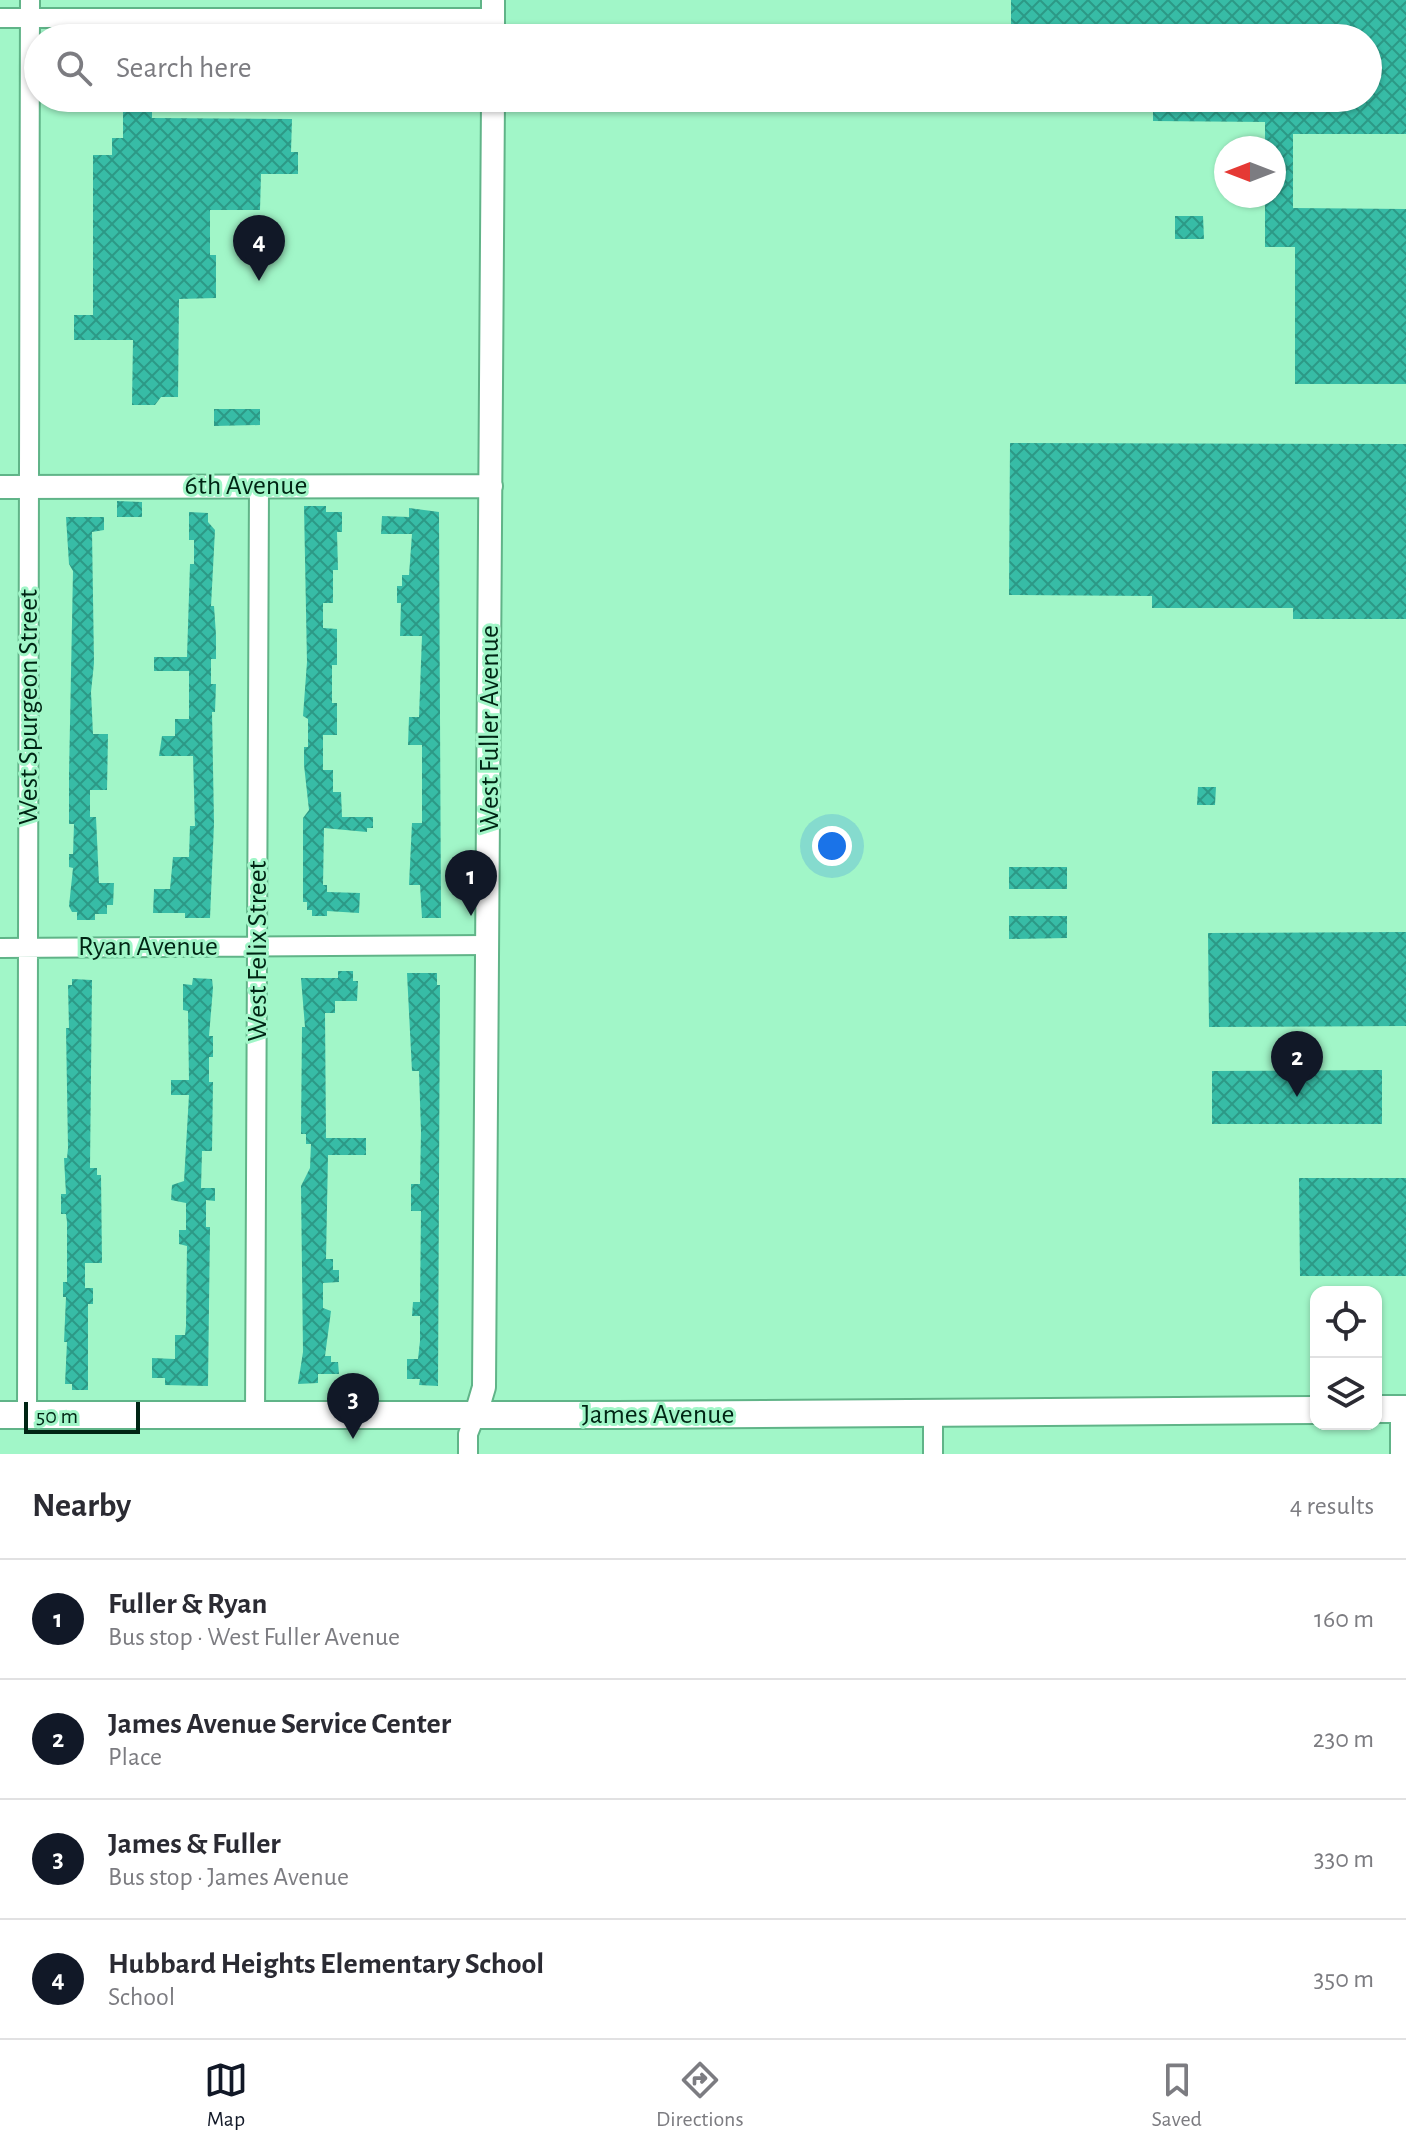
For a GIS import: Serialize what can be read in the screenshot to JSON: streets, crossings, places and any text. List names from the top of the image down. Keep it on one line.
{"streets":{"main road":["James Avenue"],"street":["6th Avenue","West Spurgeon Street","West Fuller Avenue","Ryan Avenue","West Felix Street"]},"crossings":[["6th Avenue","West Spurgeon Street"],["6th Avenue","West Fuller Avenue"],["6th Avenue","West Felix Street"],["West Spurgeon Street","Ryan Avenue"],["West Spurgeon Street","James Avenue"],["West Fuller Avenue","Ryan Avenue"],["West Fuller Avenue","James Avenue"],["Ryan Avenue","West Felix Street"],["West Felix Street","James Avenue"]],"scale_bar":"50 m","north":"left","page":{"search":"Search here","pins":["4","1","2","3"],"scale":"50 m","heading":["Nearby","4 results"],"list":[{"mark":"1","name":"Fuller & Ryan","note":"Bus stop · West Fuller Avenue","value":"160 m"},{"mark":"2","name":"James Avenue Service Center","note":"Place","value":"230 m"},{"mark":"3","name":"James & Fuller","note":"Bus stop · James Avenue","value":"330 m"},{"mark":"4","name":"Hubbard Heights Elementary School","note":"School","value":"350 m"}],"nav":["Map","Directions","Saved"]}}
